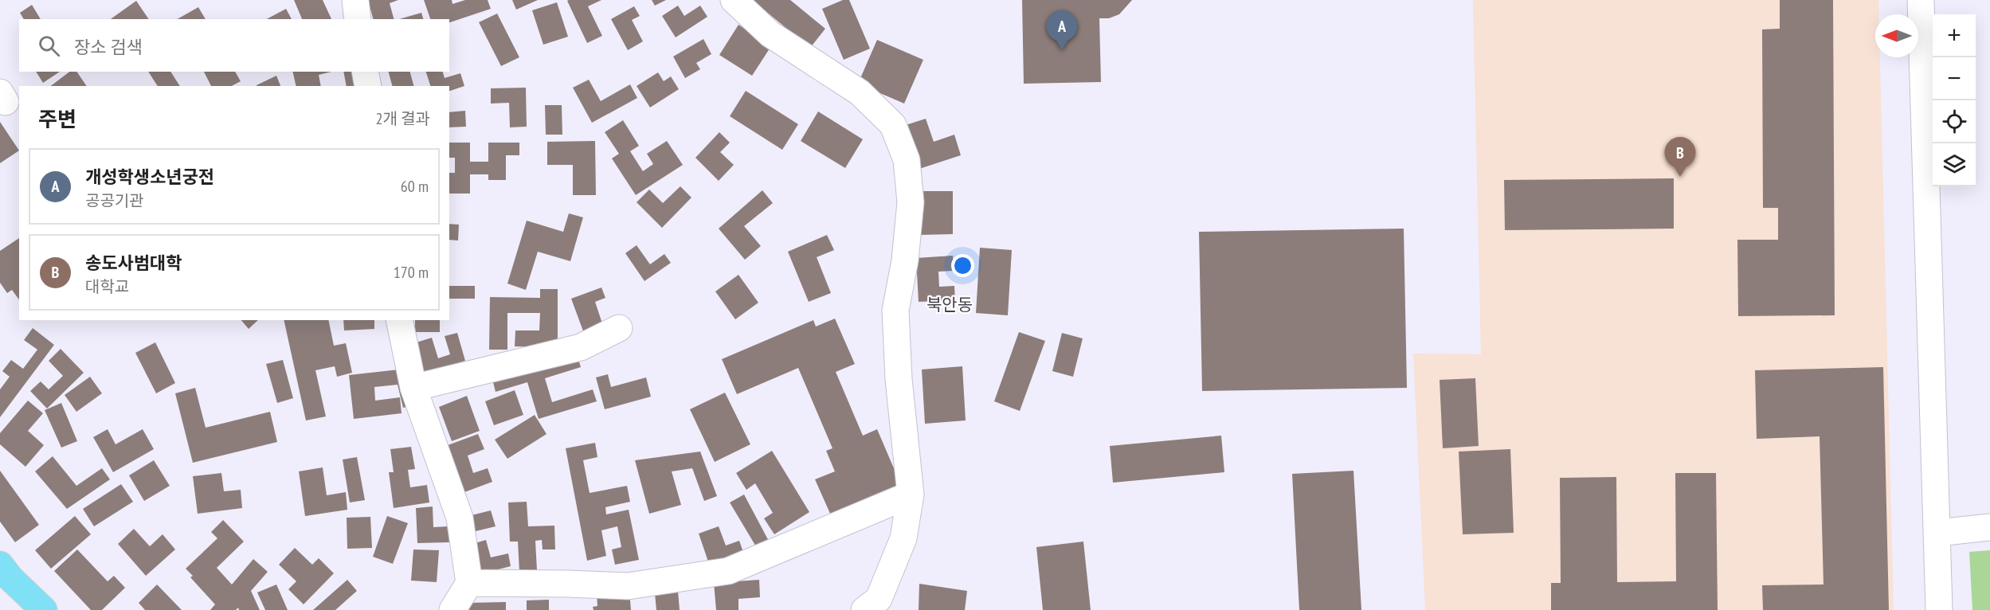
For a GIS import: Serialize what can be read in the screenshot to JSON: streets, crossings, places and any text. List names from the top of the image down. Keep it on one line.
{"districts":["북안동"],"north":"left","page":{"pins":["A","B"],"map_buttons":["+","−"],"search":"장소 검색","heading":["주변","2개 결과"],"list":[{"mark":"A","name":"개성학생소년궁전","note":"공공기관","value":"60 m"},{"mark":"B","name":"송도사범대학","note":"대학교","value":"170 m"}]}}
